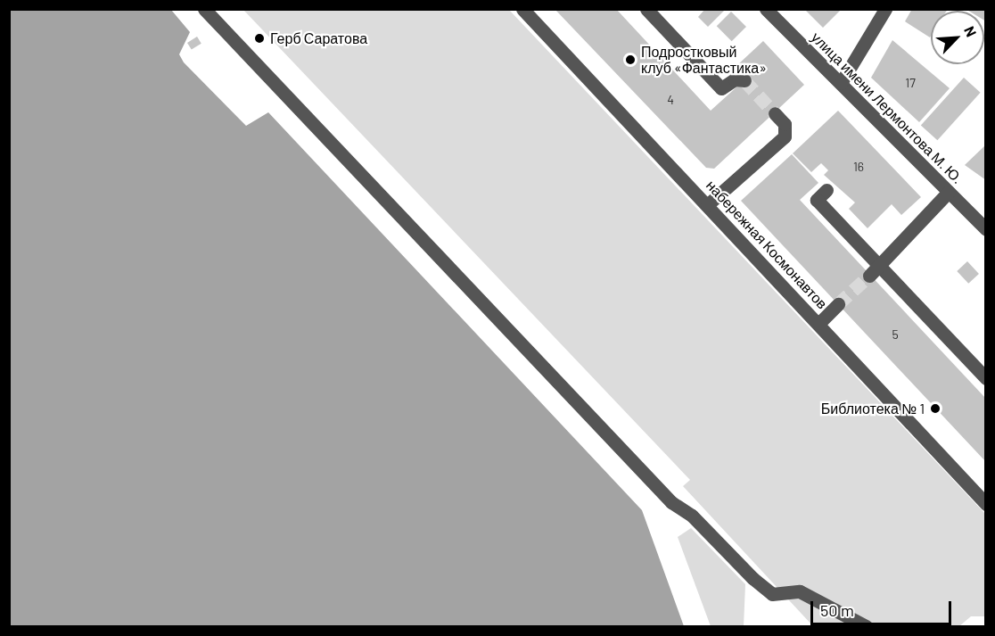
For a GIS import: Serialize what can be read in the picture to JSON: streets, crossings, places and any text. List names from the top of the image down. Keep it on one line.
{"streets":{"street":["улица имени Лермонтова М. Ю.","набережная Космонавтов"]},"places":["Герб Саратова","Подростковый клуб «Фантастика»","Библиотека № 1"],"house_numbers":["17","4","16","5"],"scale_bar":"50 m","north":"top right"}
